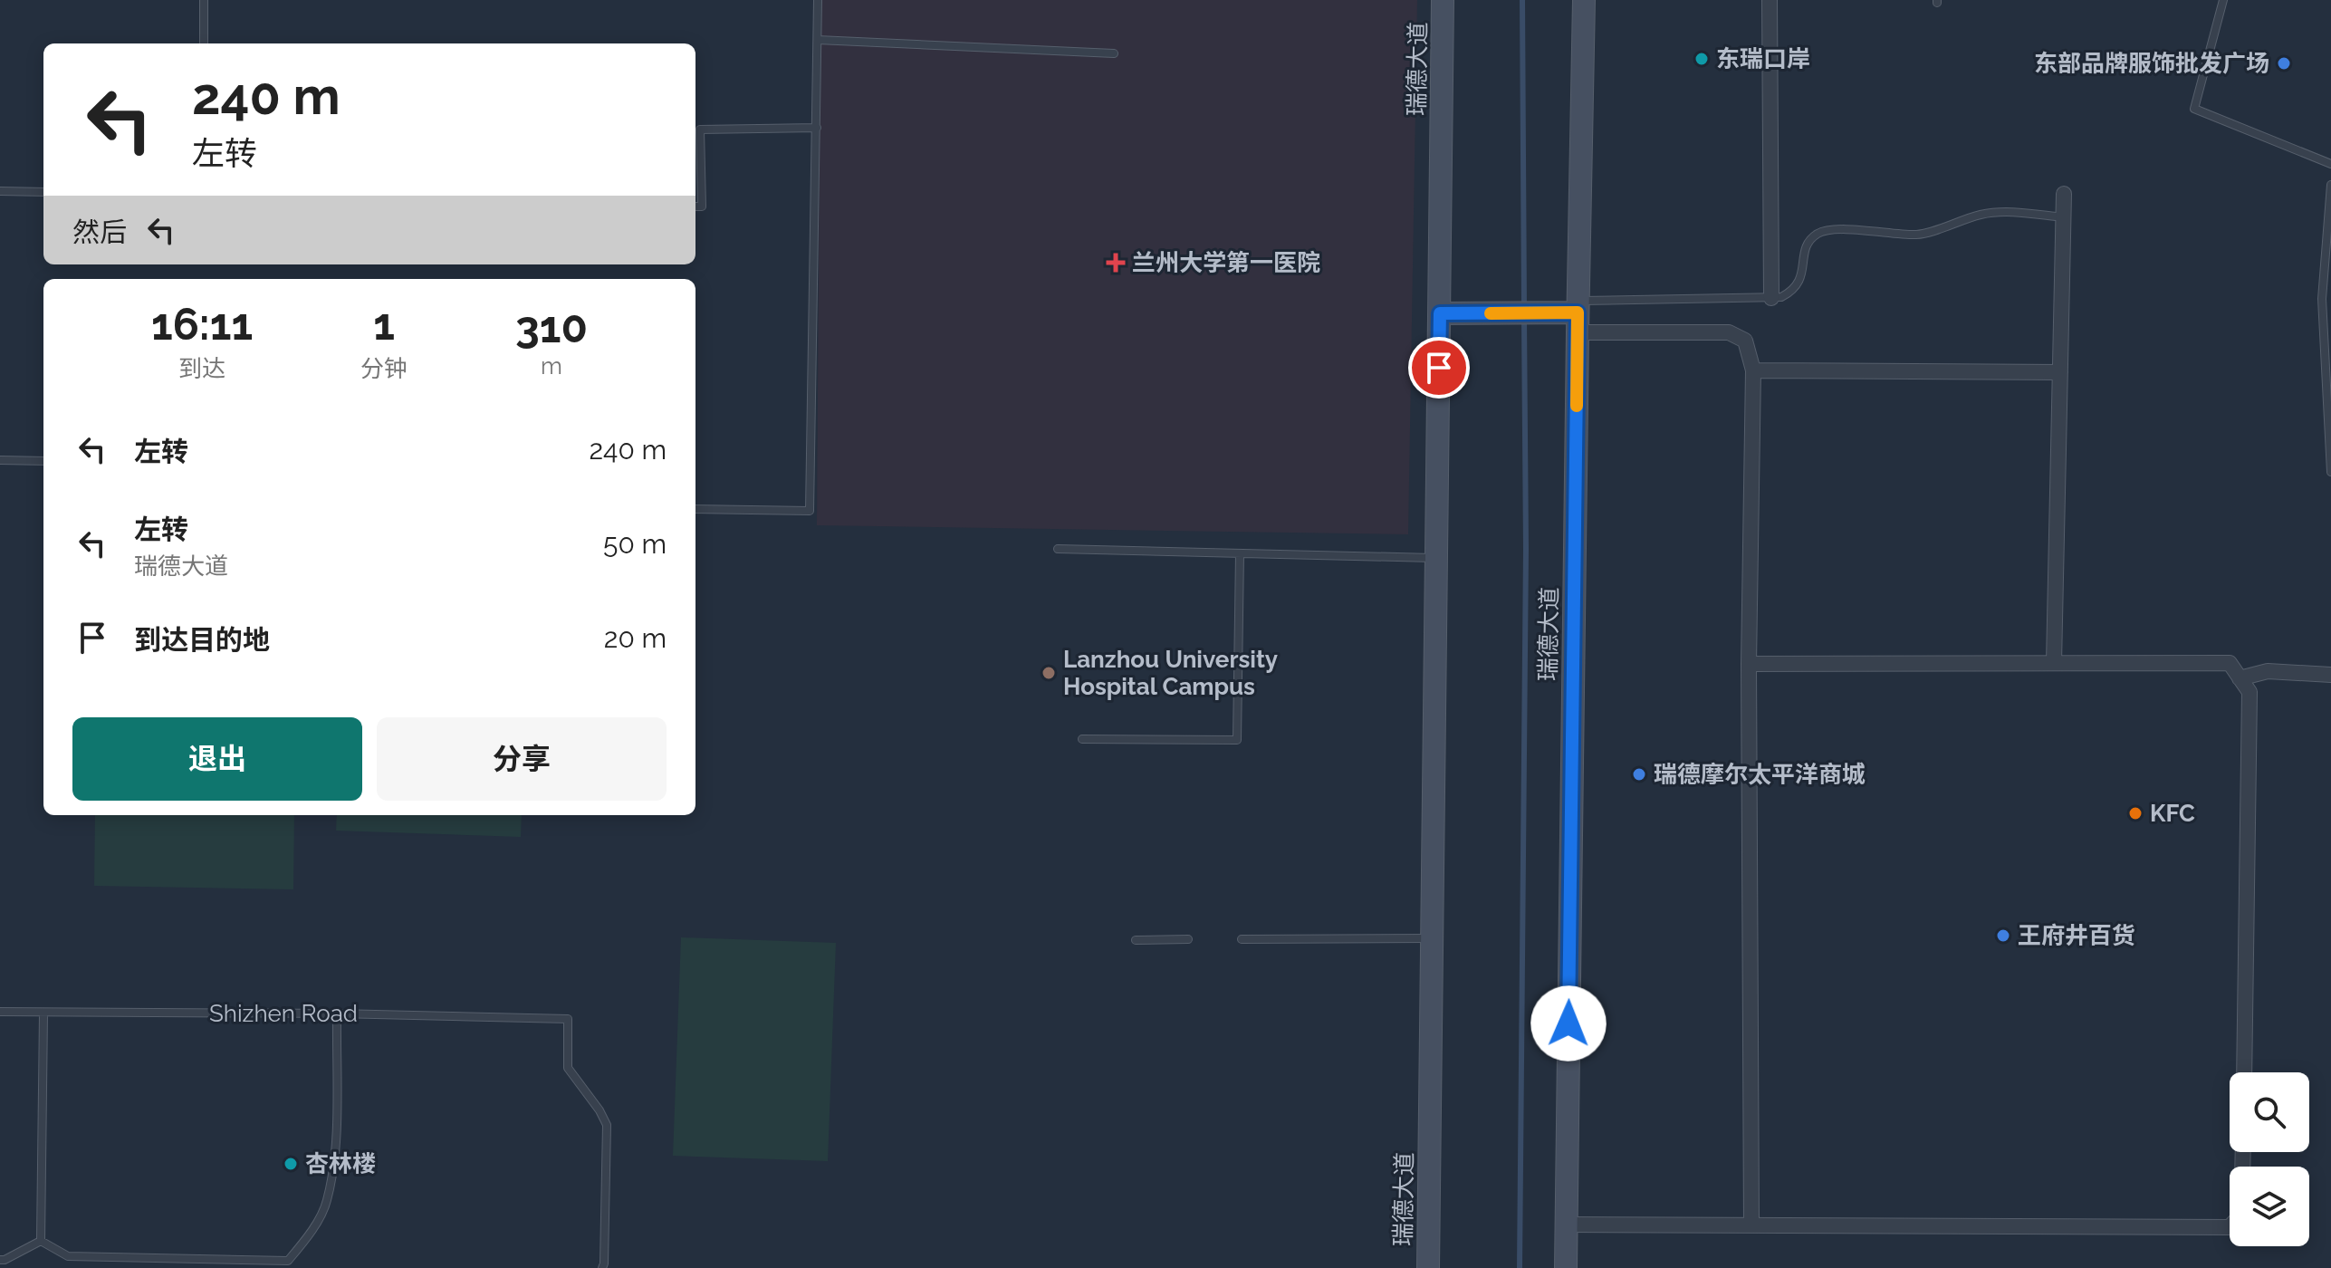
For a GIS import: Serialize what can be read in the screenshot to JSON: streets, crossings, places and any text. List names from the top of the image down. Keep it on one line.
{"streets":{"street":["瑞德大道"],"lane":["Shizhen Road"]},"places":{"other":["东瑞口岸","东部品牌服饰批发广场","Lanzhou University Hospital Campus","瑞德摩尔太平洋商城","KFC","王府井百货","杏林楼"],"health":["兰州大学第一医院"]},"page":{"turn":["240 m","左转"],"then":"然后","eta":["16:11","到达","1","分钟","310","m"],"list":[{"name":"左转","value":"240 m"},{"name":"左转","note":"瑞德大道","value":"50 m"},{"name":"到达目的地","value":"20 m"}],"buttons":["退出","分享"]}}
